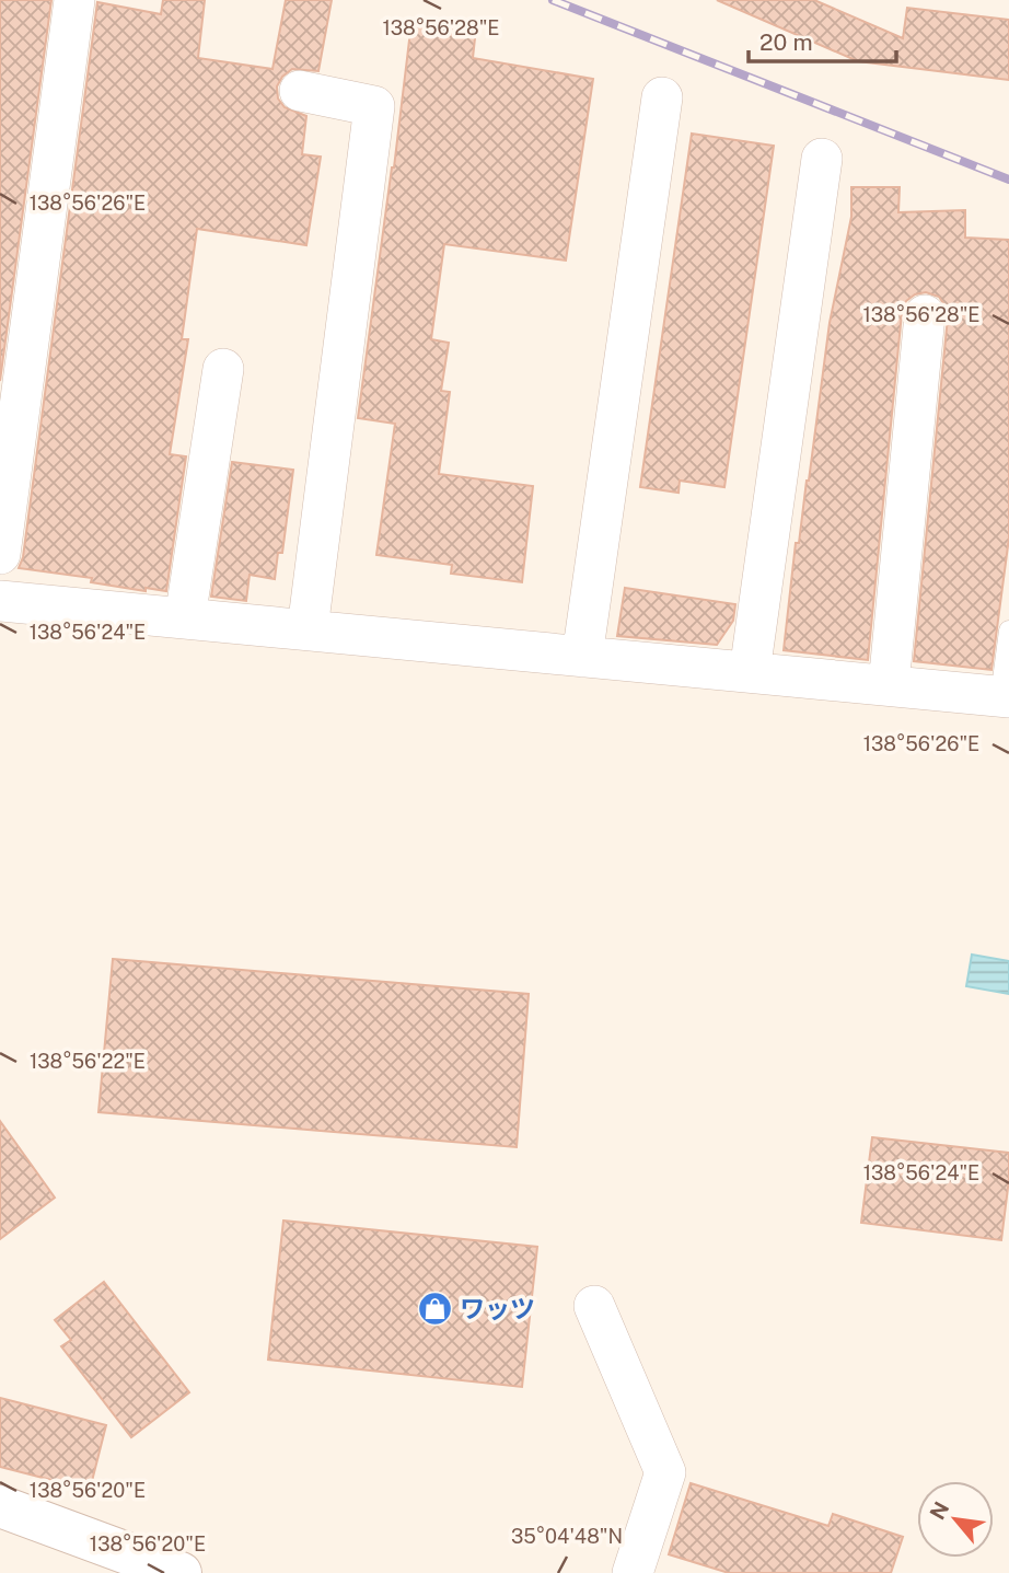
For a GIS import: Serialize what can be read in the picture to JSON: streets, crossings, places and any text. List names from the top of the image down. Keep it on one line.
{"places":{"shop":["ワッツ"]},"scale_bar":"20 m","north":"top left","coordinates":["138°56'28\"E","138°56'26\"E","138°56'24\"E","138°56'22\"E","138°56'20\"E","35°04'48\"N"]}
